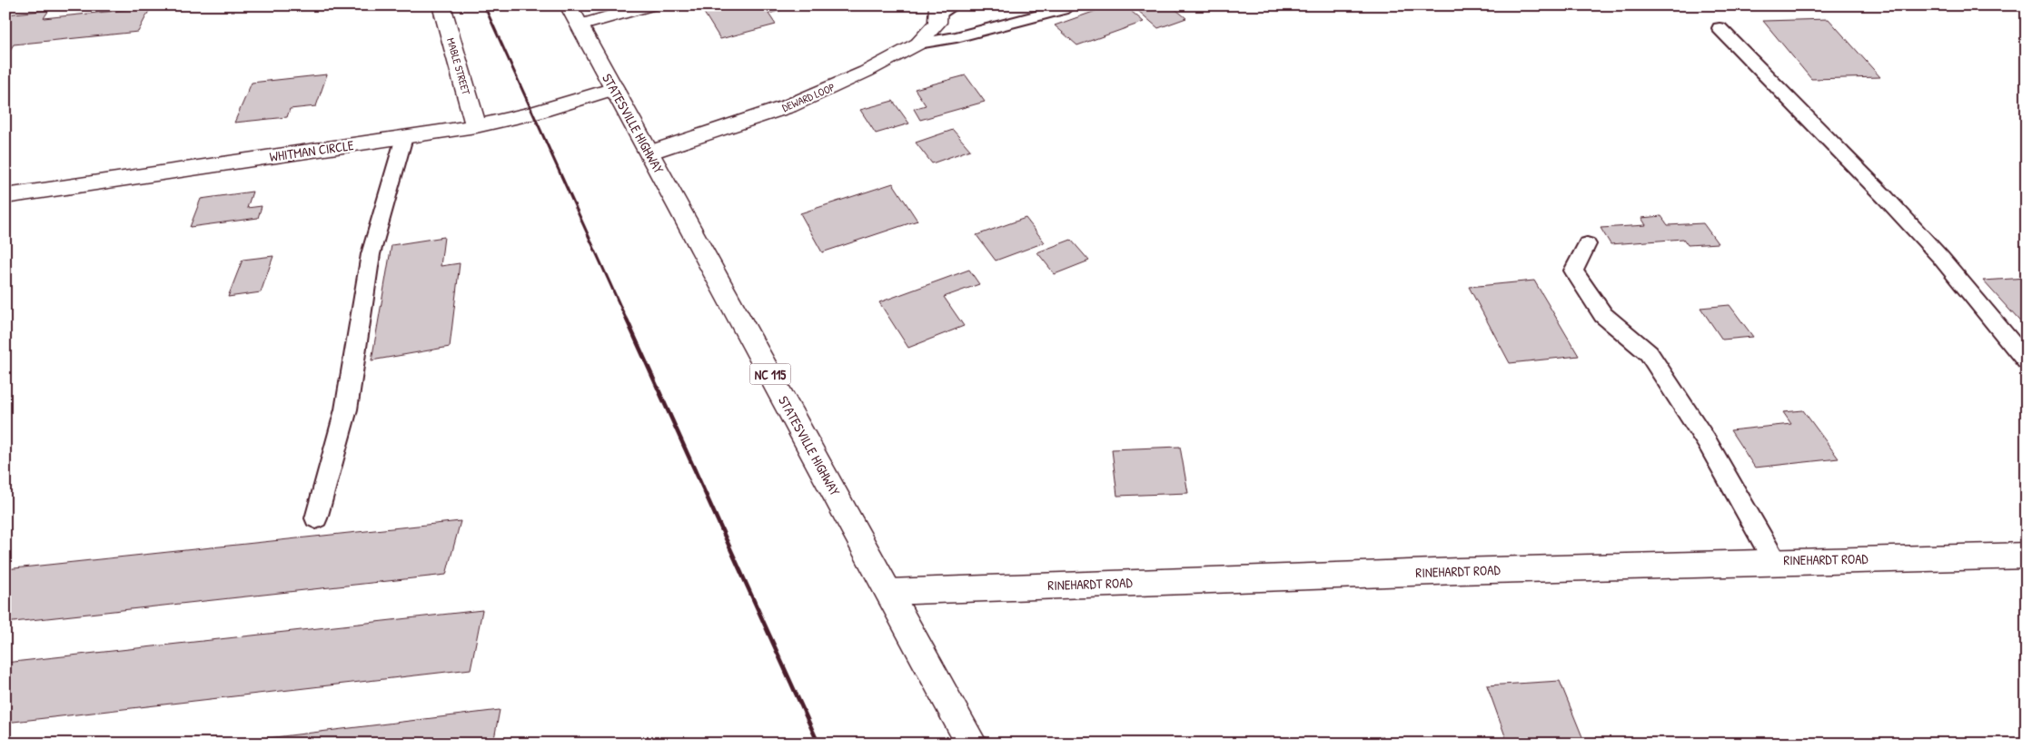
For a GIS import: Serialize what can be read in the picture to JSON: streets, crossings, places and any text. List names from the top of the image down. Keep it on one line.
{"streets":{"street":["MABLE STREET","DEWARD LOOP","STATESVILLE HIGHWAY","WHITMAN CIRCLE","NC 115","RINEHARDT ROAD"]},"crossings":[["MABLE STREET","WHITMAN CIRCLE"],["DEWARD LOOP","STATESVILLE HIGHWAY"],["STATESVILLE HIGHWAY","WHITMAN CIRCLE"],["STATESVILLE HIGHWAY","RINEHARDT ROAD"]]}
